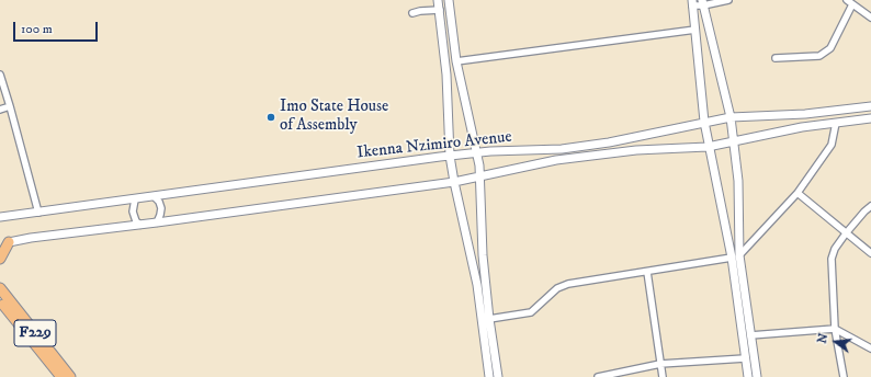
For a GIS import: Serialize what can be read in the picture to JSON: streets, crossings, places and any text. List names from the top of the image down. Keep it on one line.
{"streets":{"main road":["F229"],"street":["Ikenna Nzimiro Avenue"]},"places":["Imo State House of Assembly"],"scale_bar":"100 m","north":"left"}
